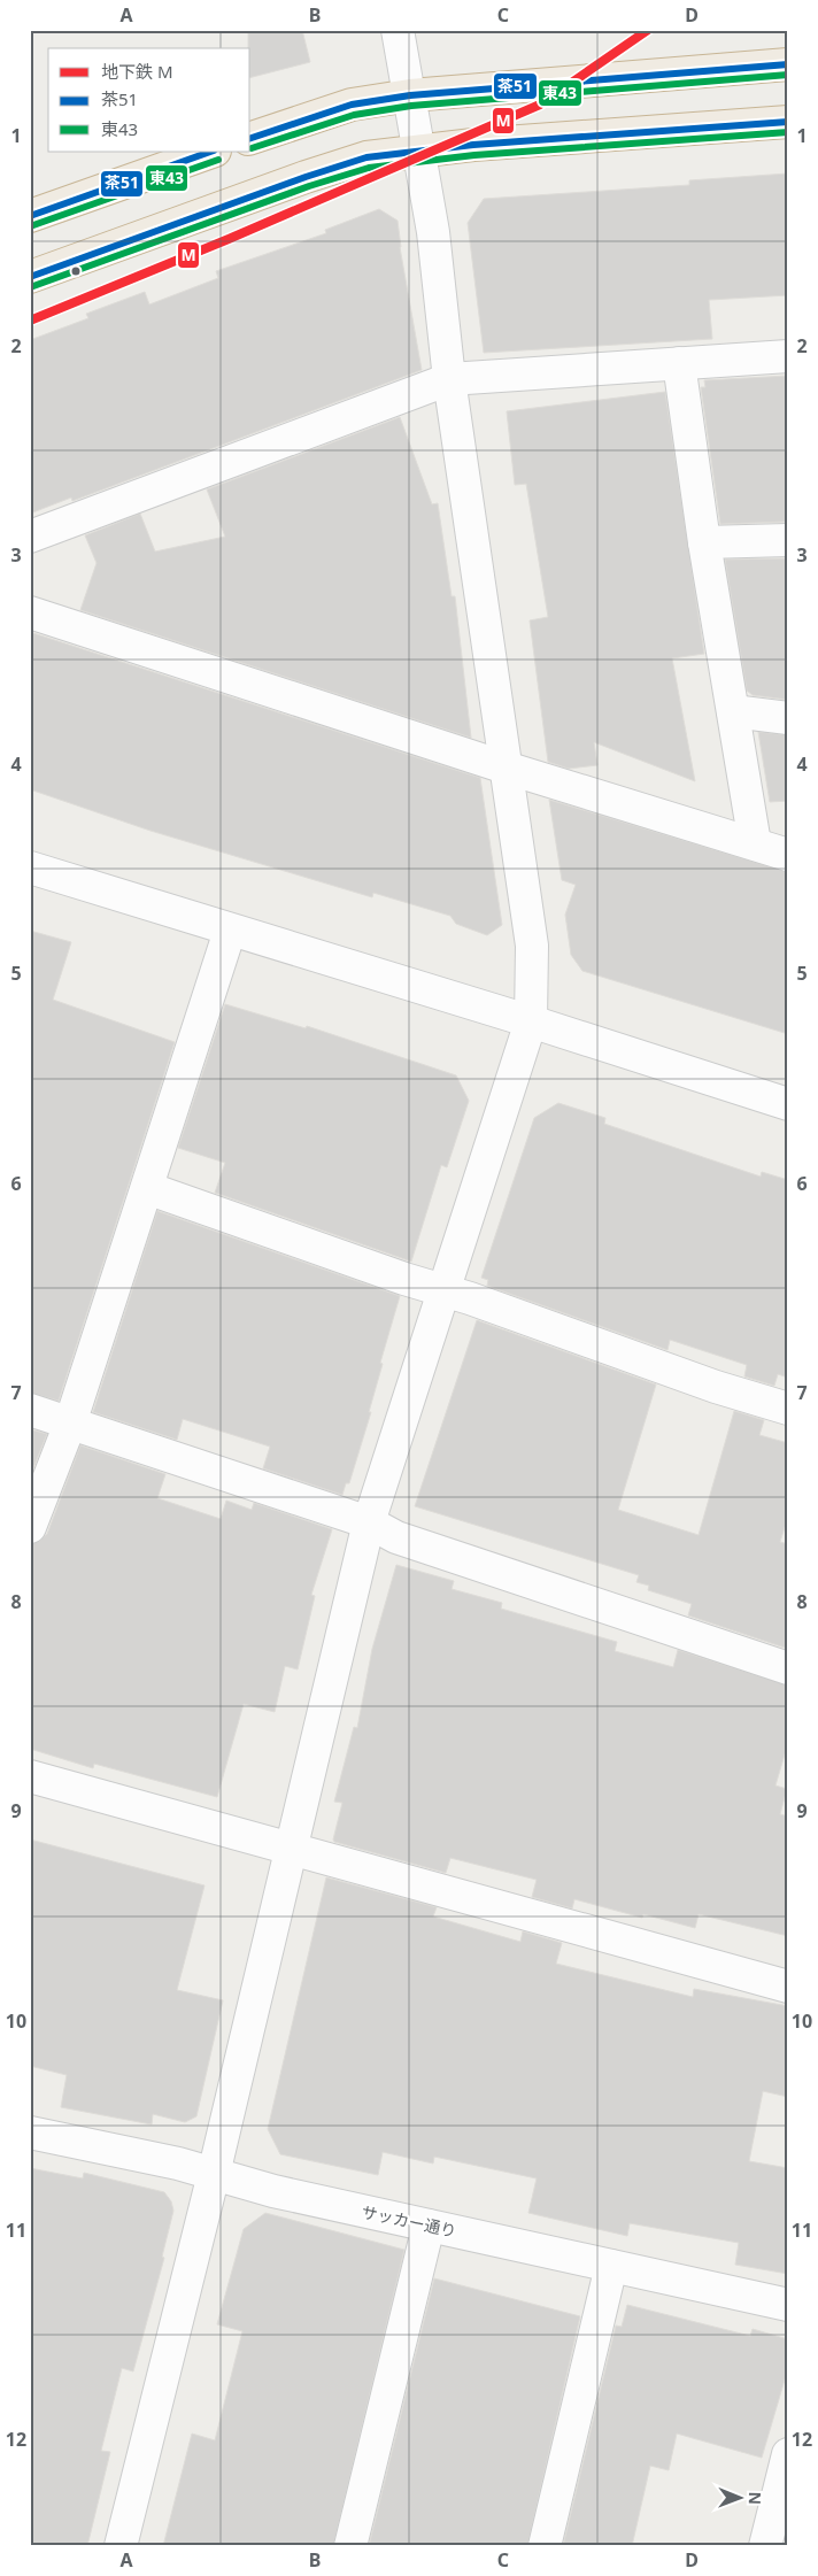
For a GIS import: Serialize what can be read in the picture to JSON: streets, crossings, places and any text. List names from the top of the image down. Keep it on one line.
{"streets":{"street":["サッカー通り"]},"lines":["metro line M","transit line 茶51","transit line 東43"],"legend":["地下鉄 M","茶51","東43"],"north":"right","grid":{"columns":["A","B","C","D"],"rows":["1","2","3","4","5","6","7","8","9","10","11","12"]}}
